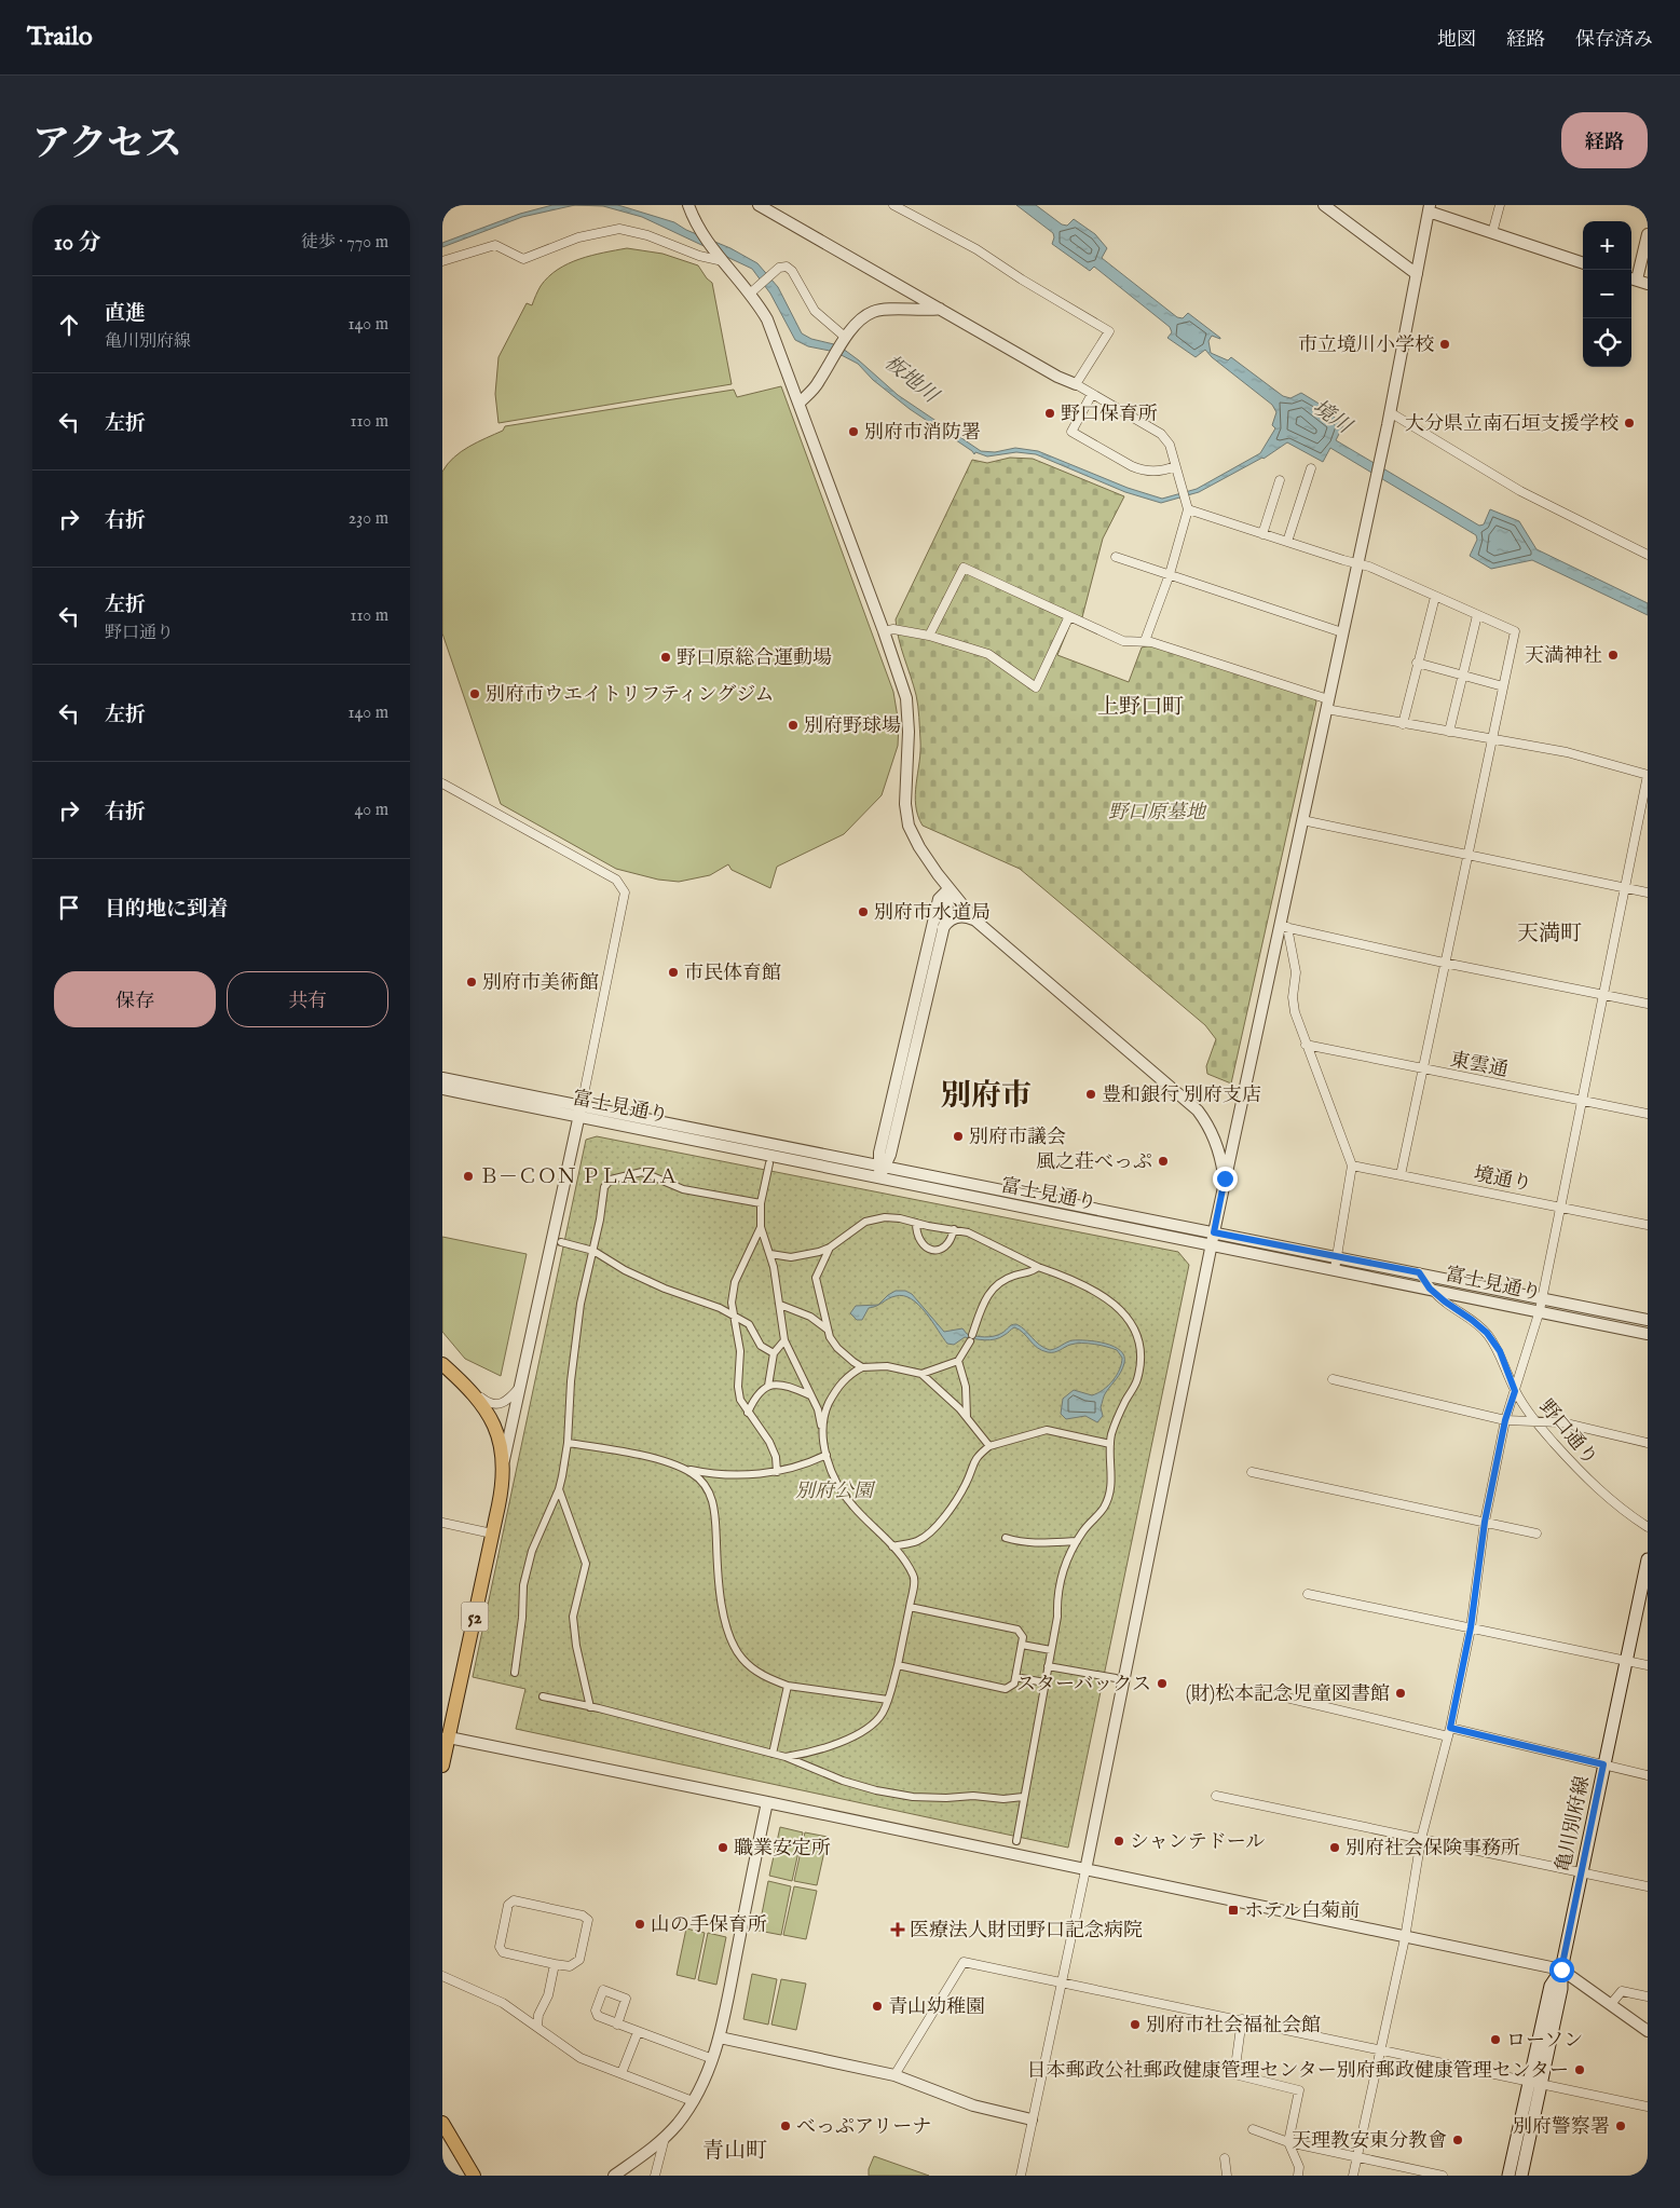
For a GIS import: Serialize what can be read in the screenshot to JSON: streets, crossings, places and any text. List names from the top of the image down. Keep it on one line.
{"streets":{"main road":["52","亀川別府線"],"street":["東雲通","富士見通り","境通り","野口通り"]},"crossings":[["富士見通り","野口通り"]],"districts":["上野口町","天満町","別府市","青山町"],"water":["板地川","境川"],"parks":["野口原墓地","別府公園"],"places":{"other":["市立境川小学校","野口保育所","大分県立南石垣支援学校","別府市消防署","天満神社","野口原総合運動場","別府市ウエイトリフティングジム","別府野球場","別府市水道局","市民体育館","別府市美術館","豊和銀行 別府支店","別府市議会","風之荘べっぷ","Ｂ－ＣＯＮ ＰＬＡＺＡ","スターバックス","(財)松本記念児童図書館","シャンテドール","職業安定所","別府社会保険事務所","山の手保育所","青山幼稚園","別府市社会福祉会館","ローソン","日本郵政公社郵政健康管理センター別府郵政健康管理センター","べっぷアリーナ","別府警察署","天理教安東分教會"],"transit":["ホテル白菊前"],"health":["医療法人財団野口記念病院"]},"page":{"header":"Trailo","nav":["地図","経路","保存済み"],"title":"アクセス","buttons":["経路",["保存","共有"]],"heading":["10 分","徒歩 · 770 m"],"map_buttons":["+","−"],"list":[["直進","亀川別府線","140 m"],["左折","110 m"],["右折","230 m"],["左折","野口通り","110 m"],["左折","140 m"],["右折","40 m"],"目的地に到着"]}}
